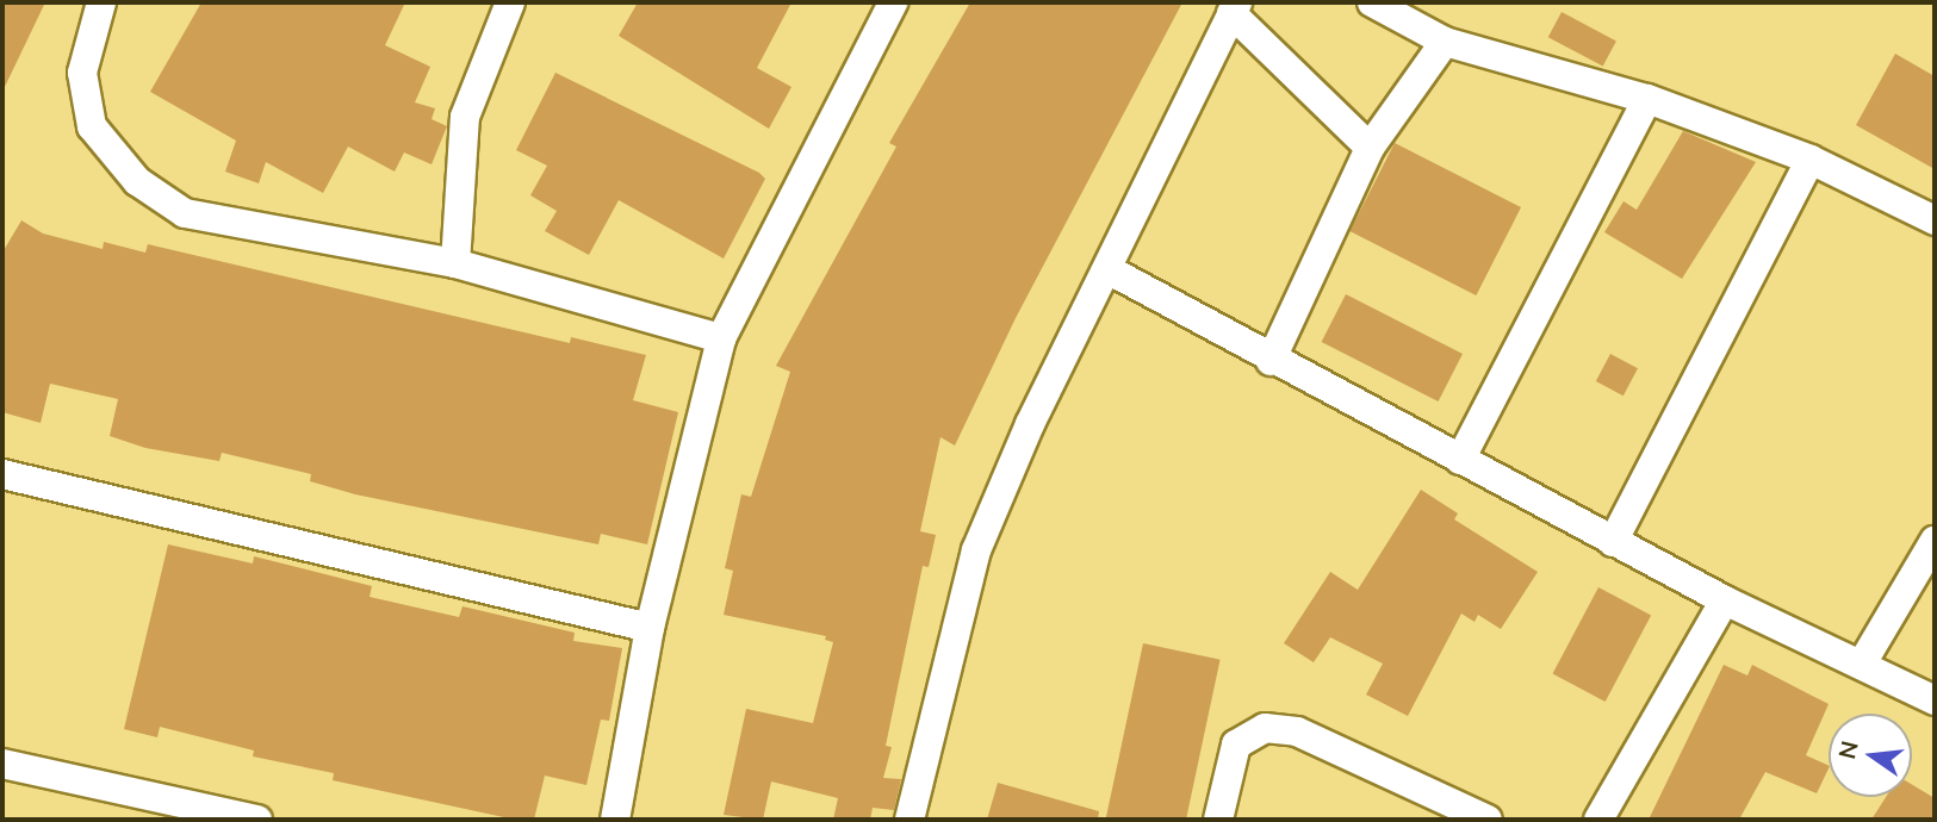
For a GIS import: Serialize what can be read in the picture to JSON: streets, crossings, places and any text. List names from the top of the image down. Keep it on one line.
{"north":"left"}
